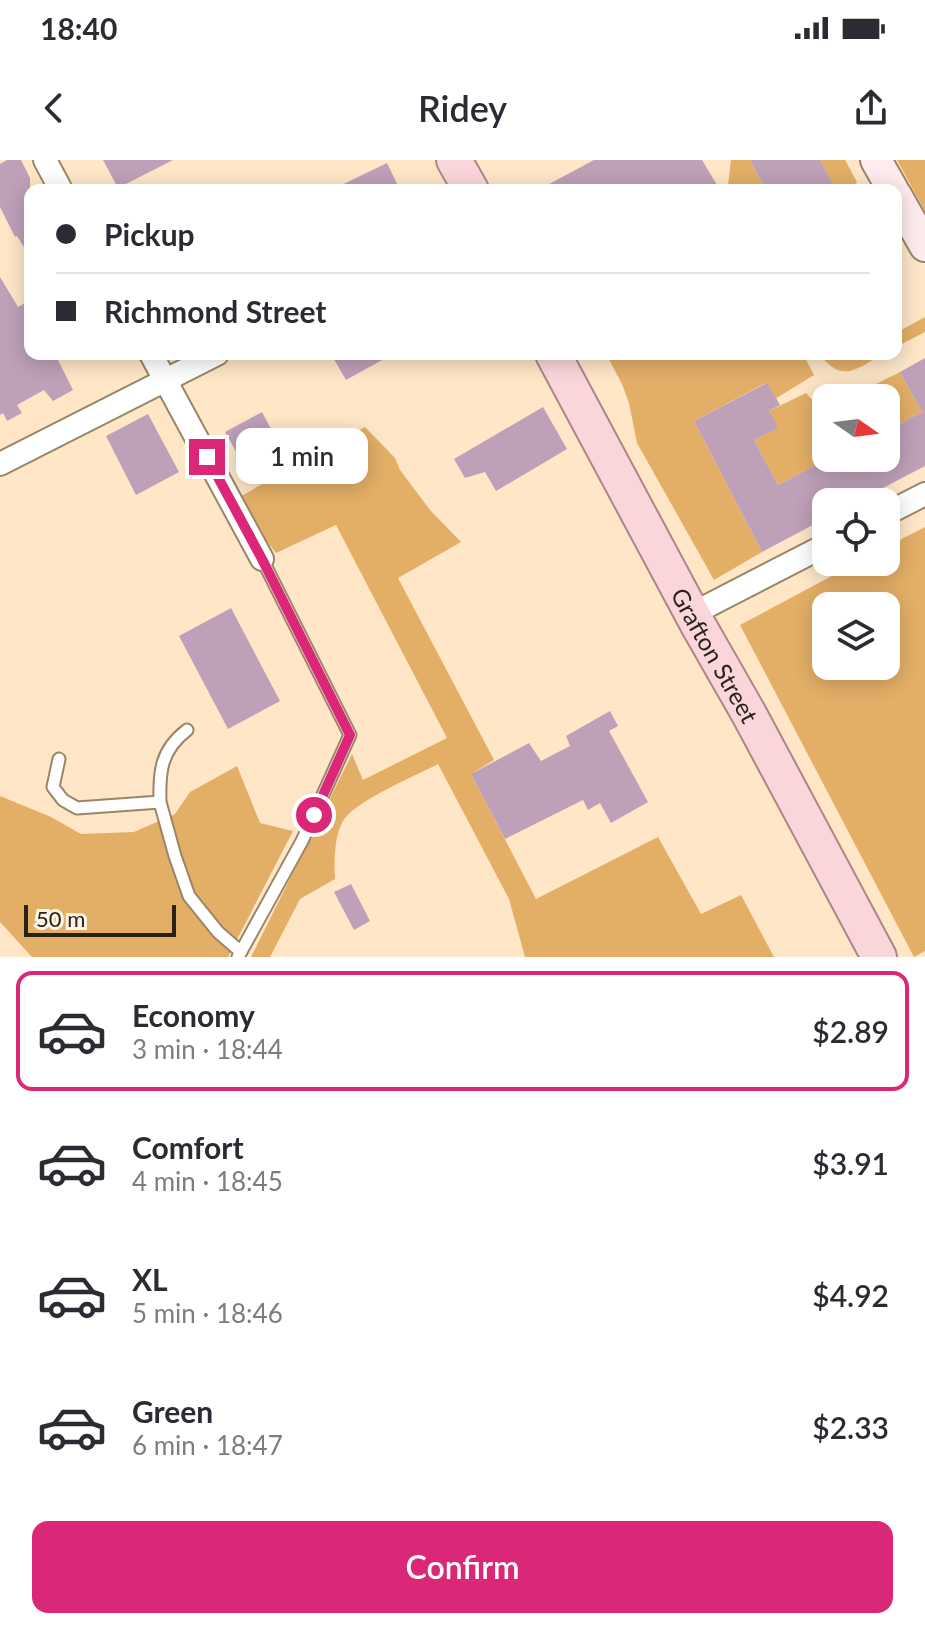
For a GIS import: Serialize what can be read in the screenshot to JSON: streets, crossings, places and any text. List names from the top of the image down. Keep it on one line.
{"streets":{"main road":["Grafton Street"]},"scale_bar":"50 m","north":"right","page":{"status":"18:40","header":"Ridey","banner":["Pickup","Richmond Street"],"bubble":"1 min","scale":"50 m","list":[{"name":"Economy","note":"3 min · 18:44","value":"$2.89"},{"name":"Comfort","note":"4 min · 18:45","value":"$3.91"},{"name":"XL","note":"5 min · 18:46","value":"$4.92"},{"name":"Green","note":"6 min · 18:47","value":"$2.33"}],"buttons":"Confirm"}}
